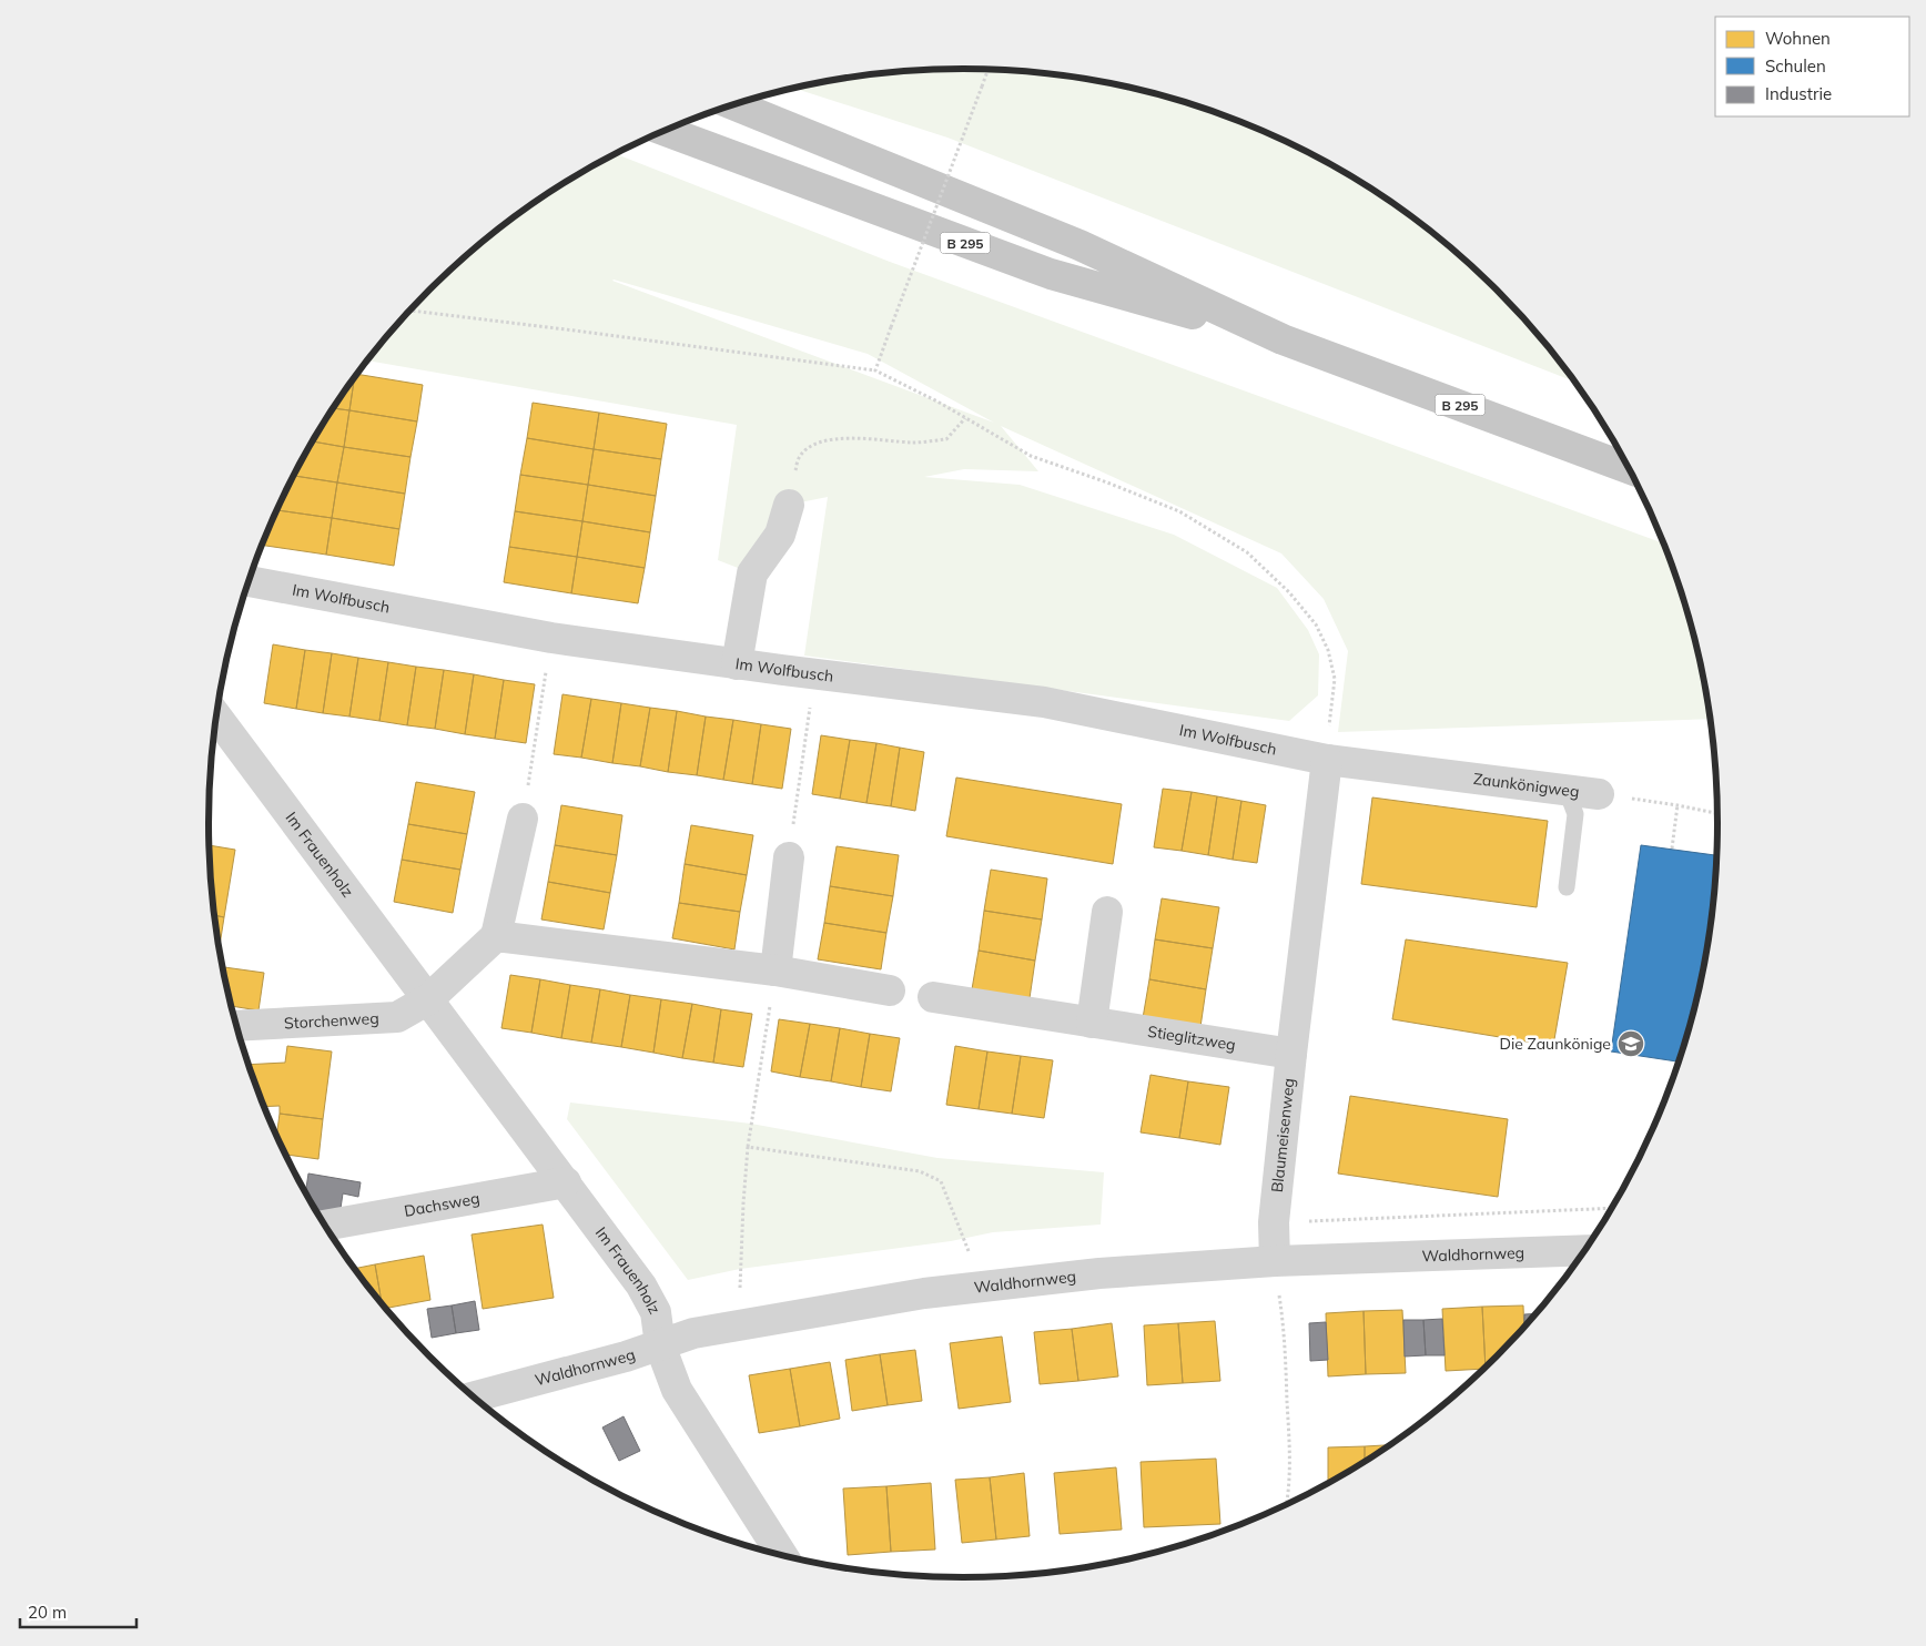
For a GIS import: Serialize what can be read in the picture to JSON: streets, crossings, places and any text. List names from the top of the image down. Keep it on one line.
{"streets":{"main road":["B 295"],"street":["Im Wolfbusch","Zaunkönigweg","Im Frauenholz","Storchenweg","Stieglitzweg","Blaumeisenweg","Dachsweg","Waldhornweg"]},"crossings":[["Im Wolfbusch","Zaunkönigweg"],["Im Wolfbusch","Blaumeisenweg"],["Zaunkönigweg","Blaumeisenweg"],["Im Frauenholz","Storchenweg"],["Im Frauenholz","Dachsweg"],["Im Frauenholz","Waldhornweg"],["Stieglitzweg","Blaumeisenweg"],["Blaumeisenweg","Waldhornweg"]],"places":{"school or university":["Die Zaunkönige"]},"legend":["Wohnen","Schulen","Industrie"],"scale_bar":"20 m"}
